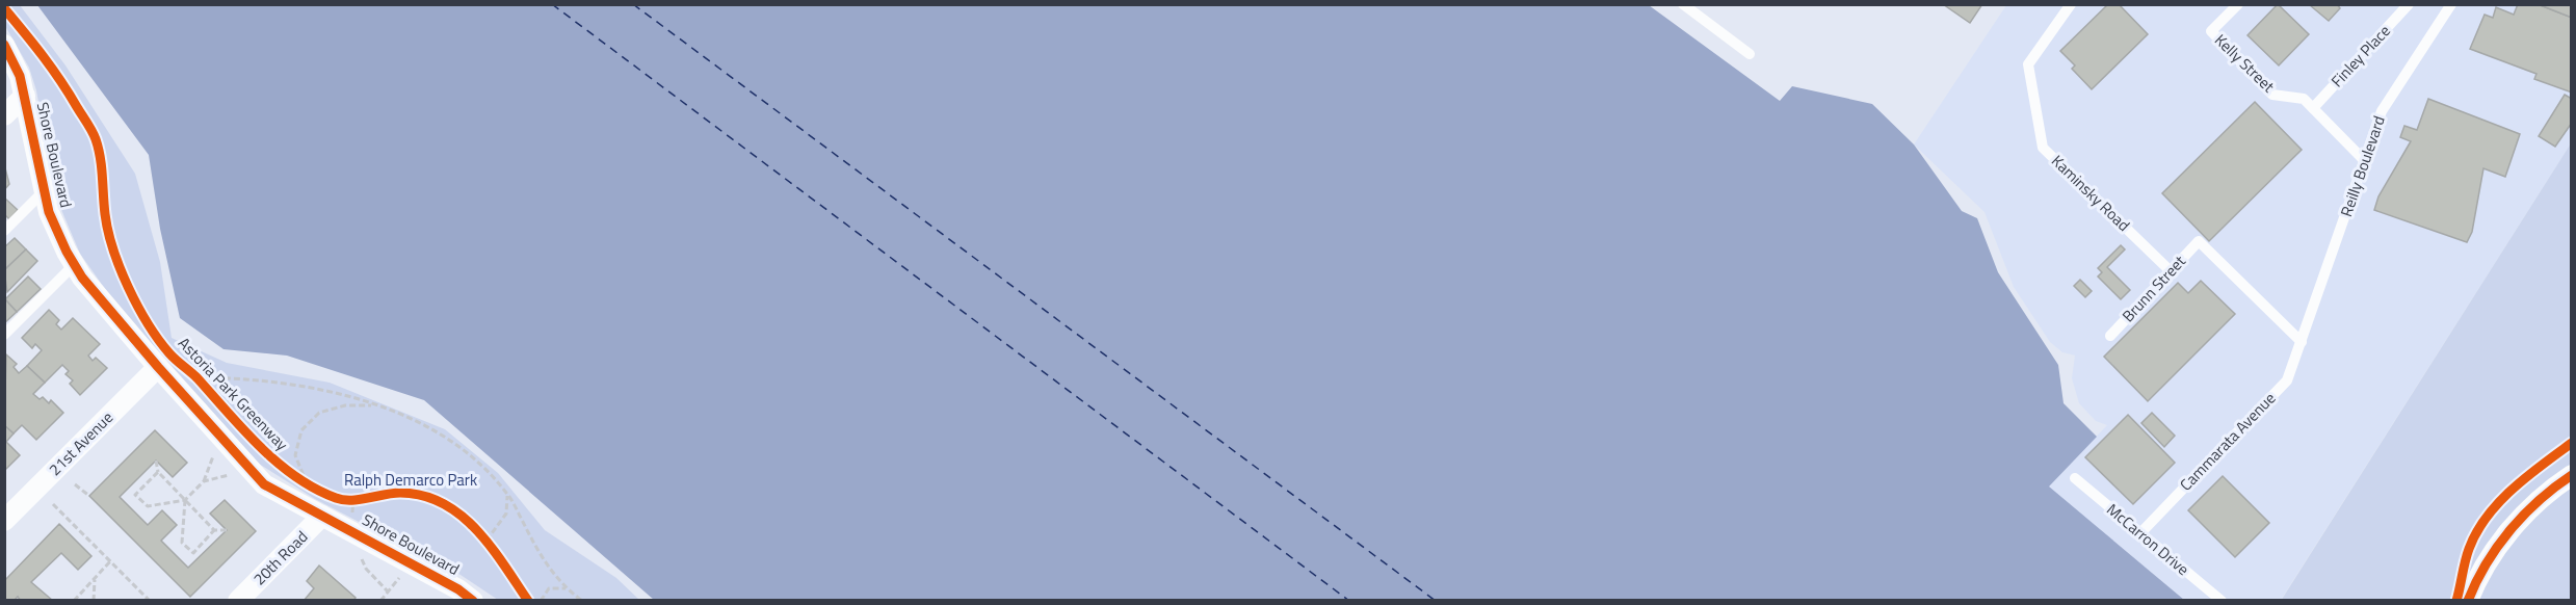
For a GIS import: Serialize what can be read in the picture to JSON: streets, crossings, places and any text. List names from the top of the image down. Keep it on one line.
{"streets":{"street":["Shore Boulevard","21st Avenue","20th Road"],"lane":["Finley Place","Kelly Street","Reilly Boulevard","Kaminsky Road","Brunn Street","Cammarata Avenue","McCarron Drive"],"cycle path":["Astoria Park Greenway"]},"crossings":[["Finley Place","Kelly Street"],["Kelly Street","Reilly Boulevard"],["Shore Boulevard","21st Avenue"],["Shore Boulevard","20th Road"],["Reilly Boulevard","Brunn Street"],["Reilly Boulevard","Cammarata Avenue"],["Kaminsky Road","Brunn Street"],["Brunn Street","Cammarata Avenue"],["Cammarata Avenue","McCarron Drive"]],"parks":["Ralph Demarco Park"]}
